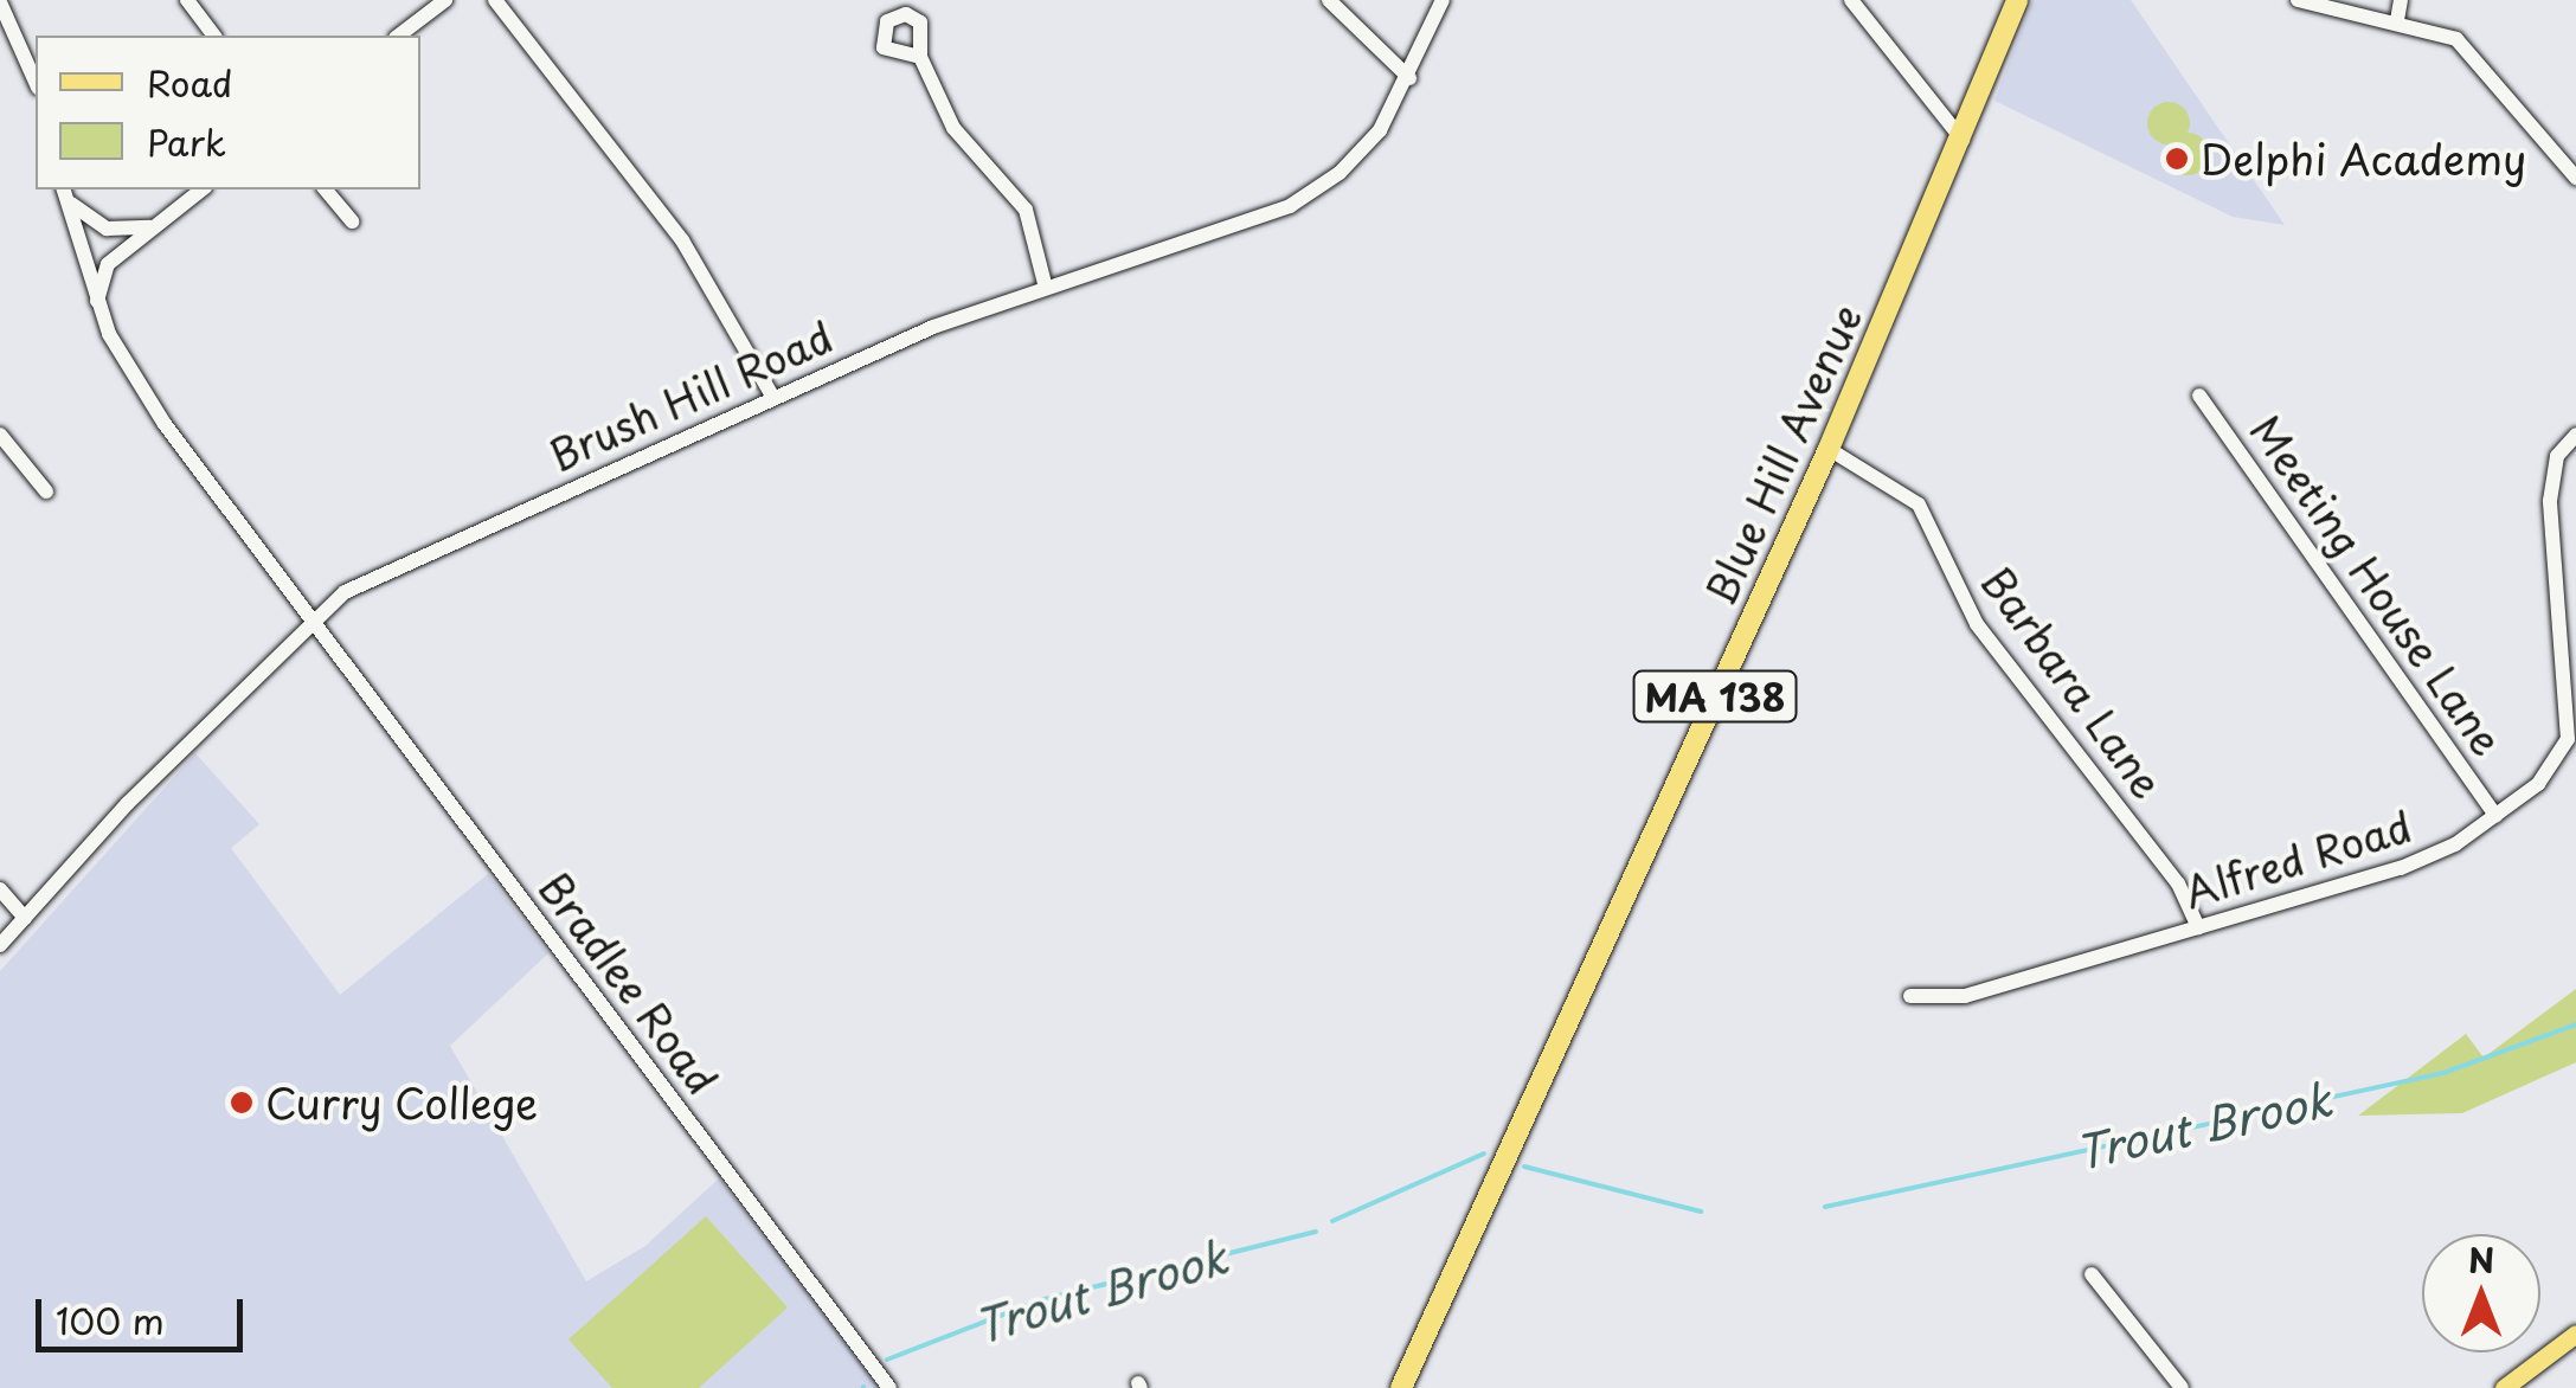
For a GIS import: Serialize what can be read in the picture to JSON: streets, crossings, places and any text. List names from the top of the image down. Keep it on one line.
{"streets":{"highway":["Blue Hill Avenue","MA 138"],"street":["Brush Hill Road","Meeting House Lane","Barbara Lane","Alfred Road","Bradlee Road"]},"crossings":[["Brush Hill Road","Bradlee Road"],["Blue Hill Avenue","Barbara Lane"],["Meeting House Lane","Alfred Road"],["Barbara Lane","Alfred Road"]],"water":["Trout Brook"],"places":["Delphi Academy","Curry College"],"legend":["Road","Park"],"scale_bar":"100 m","north":"top"}
